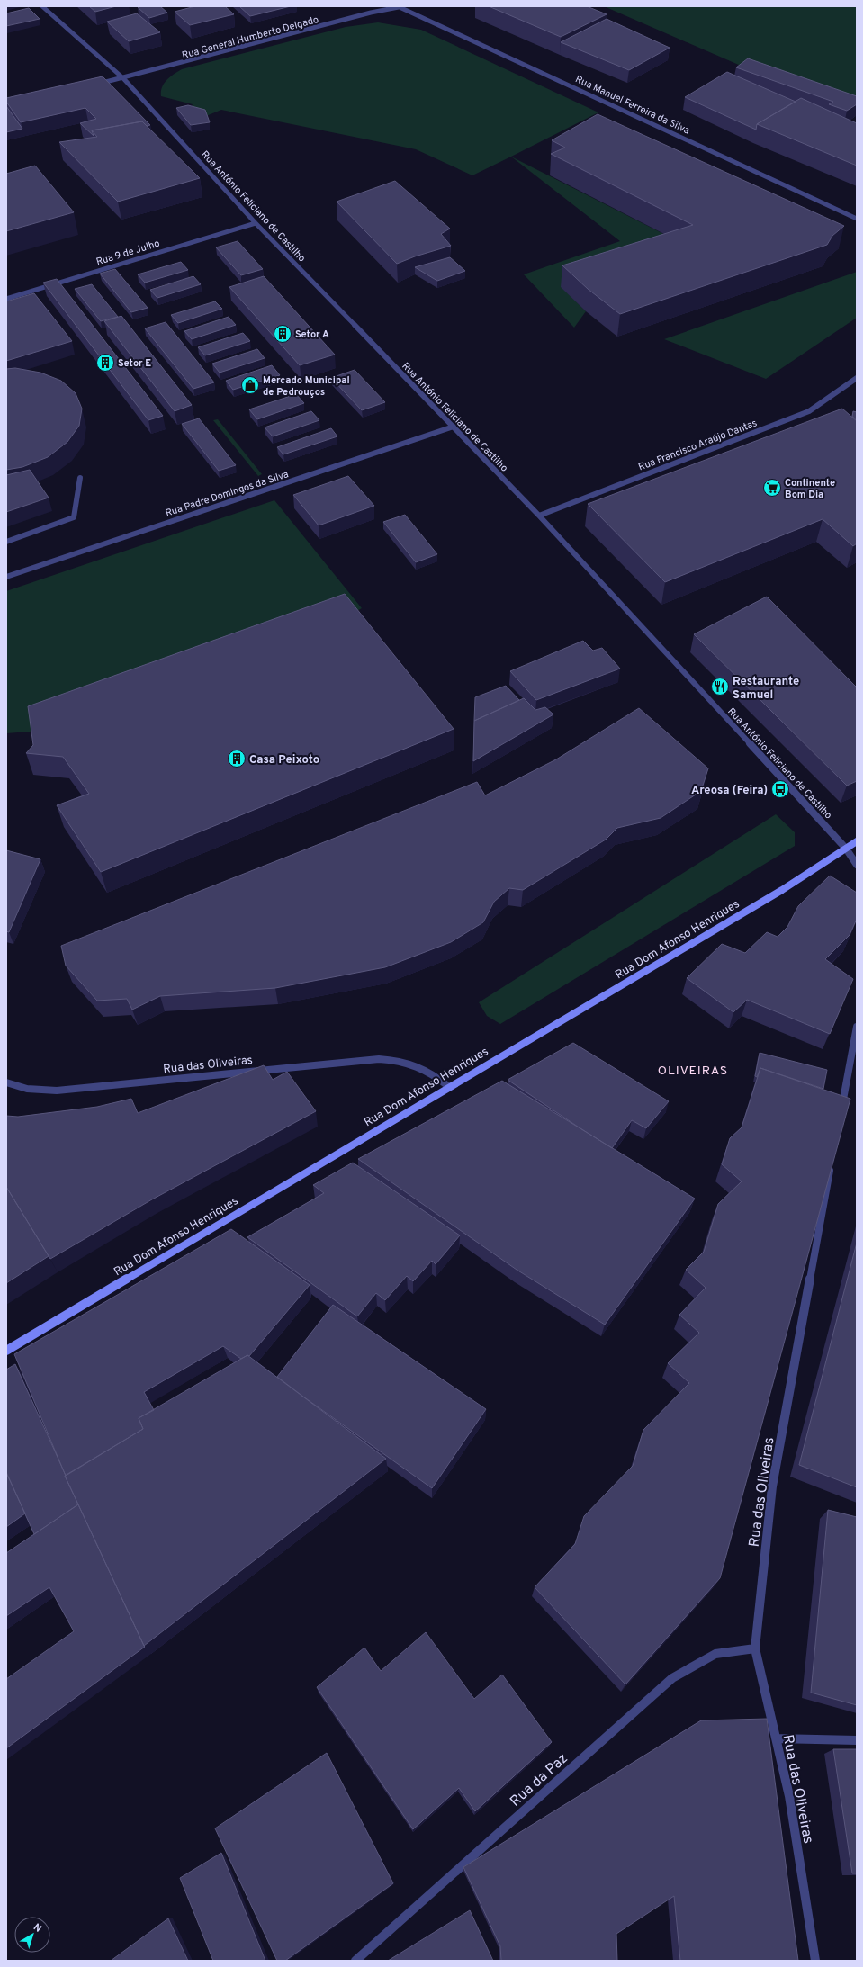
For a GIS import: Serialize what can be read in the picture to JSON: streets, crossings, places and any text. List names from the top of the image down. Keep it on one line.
{"streets":{"main road":["Rua Dom Afonso Henriques"],"street":["Rua General Humberto Delgado","Rua Manuel Ferreira da Silva","Rua António Feliciano de Castilho","Rua 9 de Julho","Rua Francisco Araújo Dantas","Rua Padre Domingos da Silva","Rua das Oliveiras","Rua da Paz"]},"crossings":[["Rua General Humberto Delgado","Rua Manuel Ferreira da Silva"],["Rua General Humberto Delgado","Rua António Feliciano de Castilho"],["Rua António Feliciano de Castilho","Rua 9 de Julho"],["Rua António Feliciano de Castilho","Rua Francisco Araújo Dantas"],["Rua António Feliciano de Castilho","Rua Padre Domingos da Silva"],["Rua António Feliciano de Castilho","Rua Dom Afonso Henriques"],["Rua Dom Afonso Henriques","Rua das Oliveiras"],["Rua das Oliveiras","Rua da Paz"]],"districts":["OLIVEIRAS"],"places":{"building":["Setor A","Setor E","Casa Peixoto"],"shop":["Mercado Municipal de Pedrouços"],"supermarket":["Continente Bom Dia"],"restaurant":["Restaurante Samuel"],"bus stop":["Areosa (Feira)"]},"north":"top right"}
